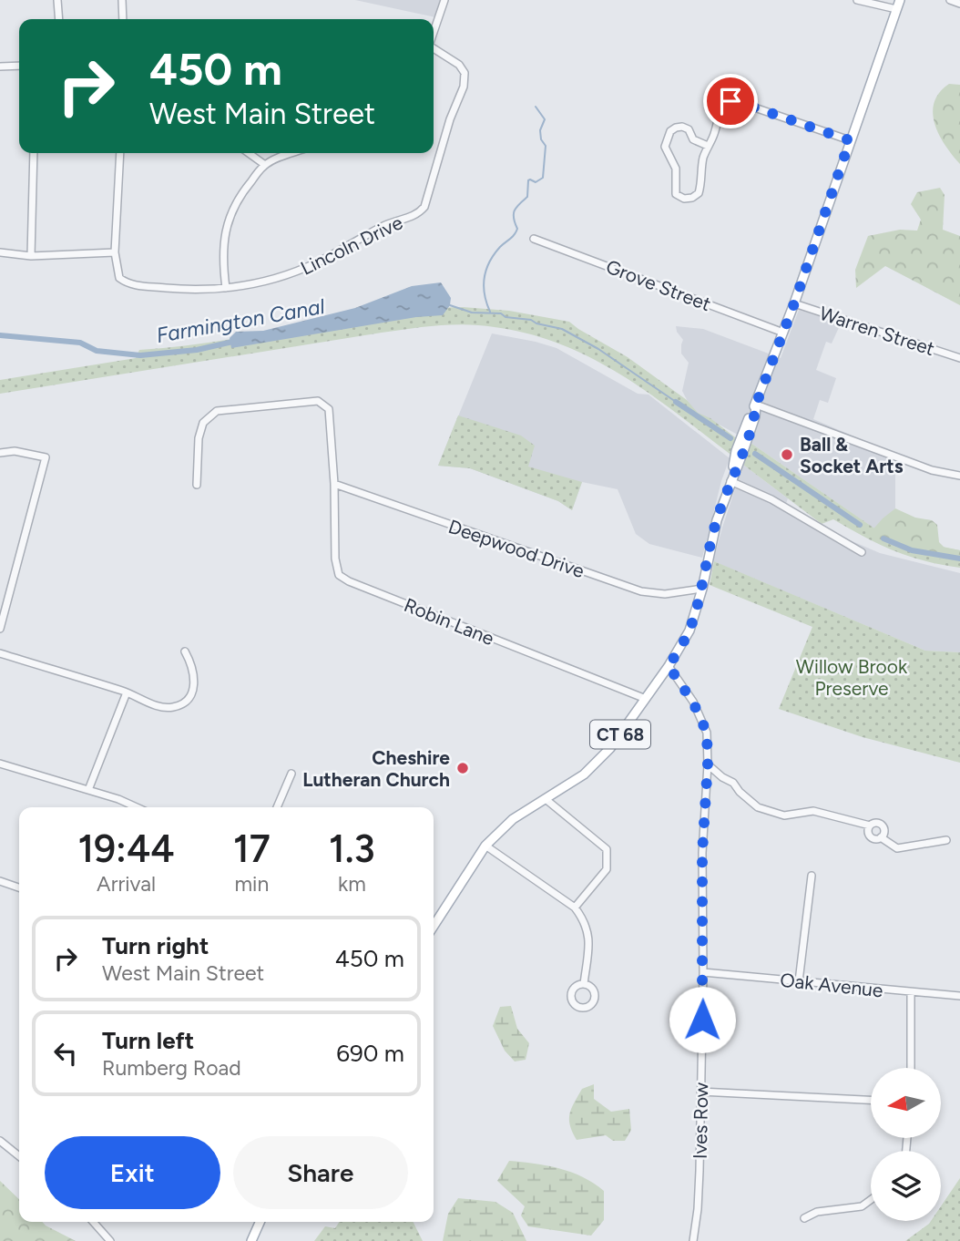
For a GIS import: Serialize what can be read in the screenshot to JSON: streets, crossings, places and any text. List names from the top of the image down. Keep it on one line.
{"streets":{"main road":["CT 68"],"street":["Lincoln Drive","Grove Street","Warren Street","Deepwood Drive","Robin Lane","Oak Avenue","Ives Row"]},"crossings":[["Grove Street","CT 68"],["Warren Street","CT 68"],["Deepwood Drive","Robin Lane"],["Deepwood Drive","CT 68"],["Robin Lane","CT 68"],["CT 68","Ives Row"],["Oak Avenue","Ives Row"]],"water":["Farmington Canal"],"parks":["Willow Brook Preserve"],"places":["Ball & Socket Arts","Cheshire Lutheran Church"],"north":"left","page":{"turn":["450 m","West Main Street"],"eta":["19:44","Arrival","17","min","1.3","km"],"list":[{"name":"Turn right","note":"West Main Street","value":"450 m"},{"name":"Turn left","note":"Rumberg Road","value":"690 m"}],"buttons":["Exit","Share"]}}
